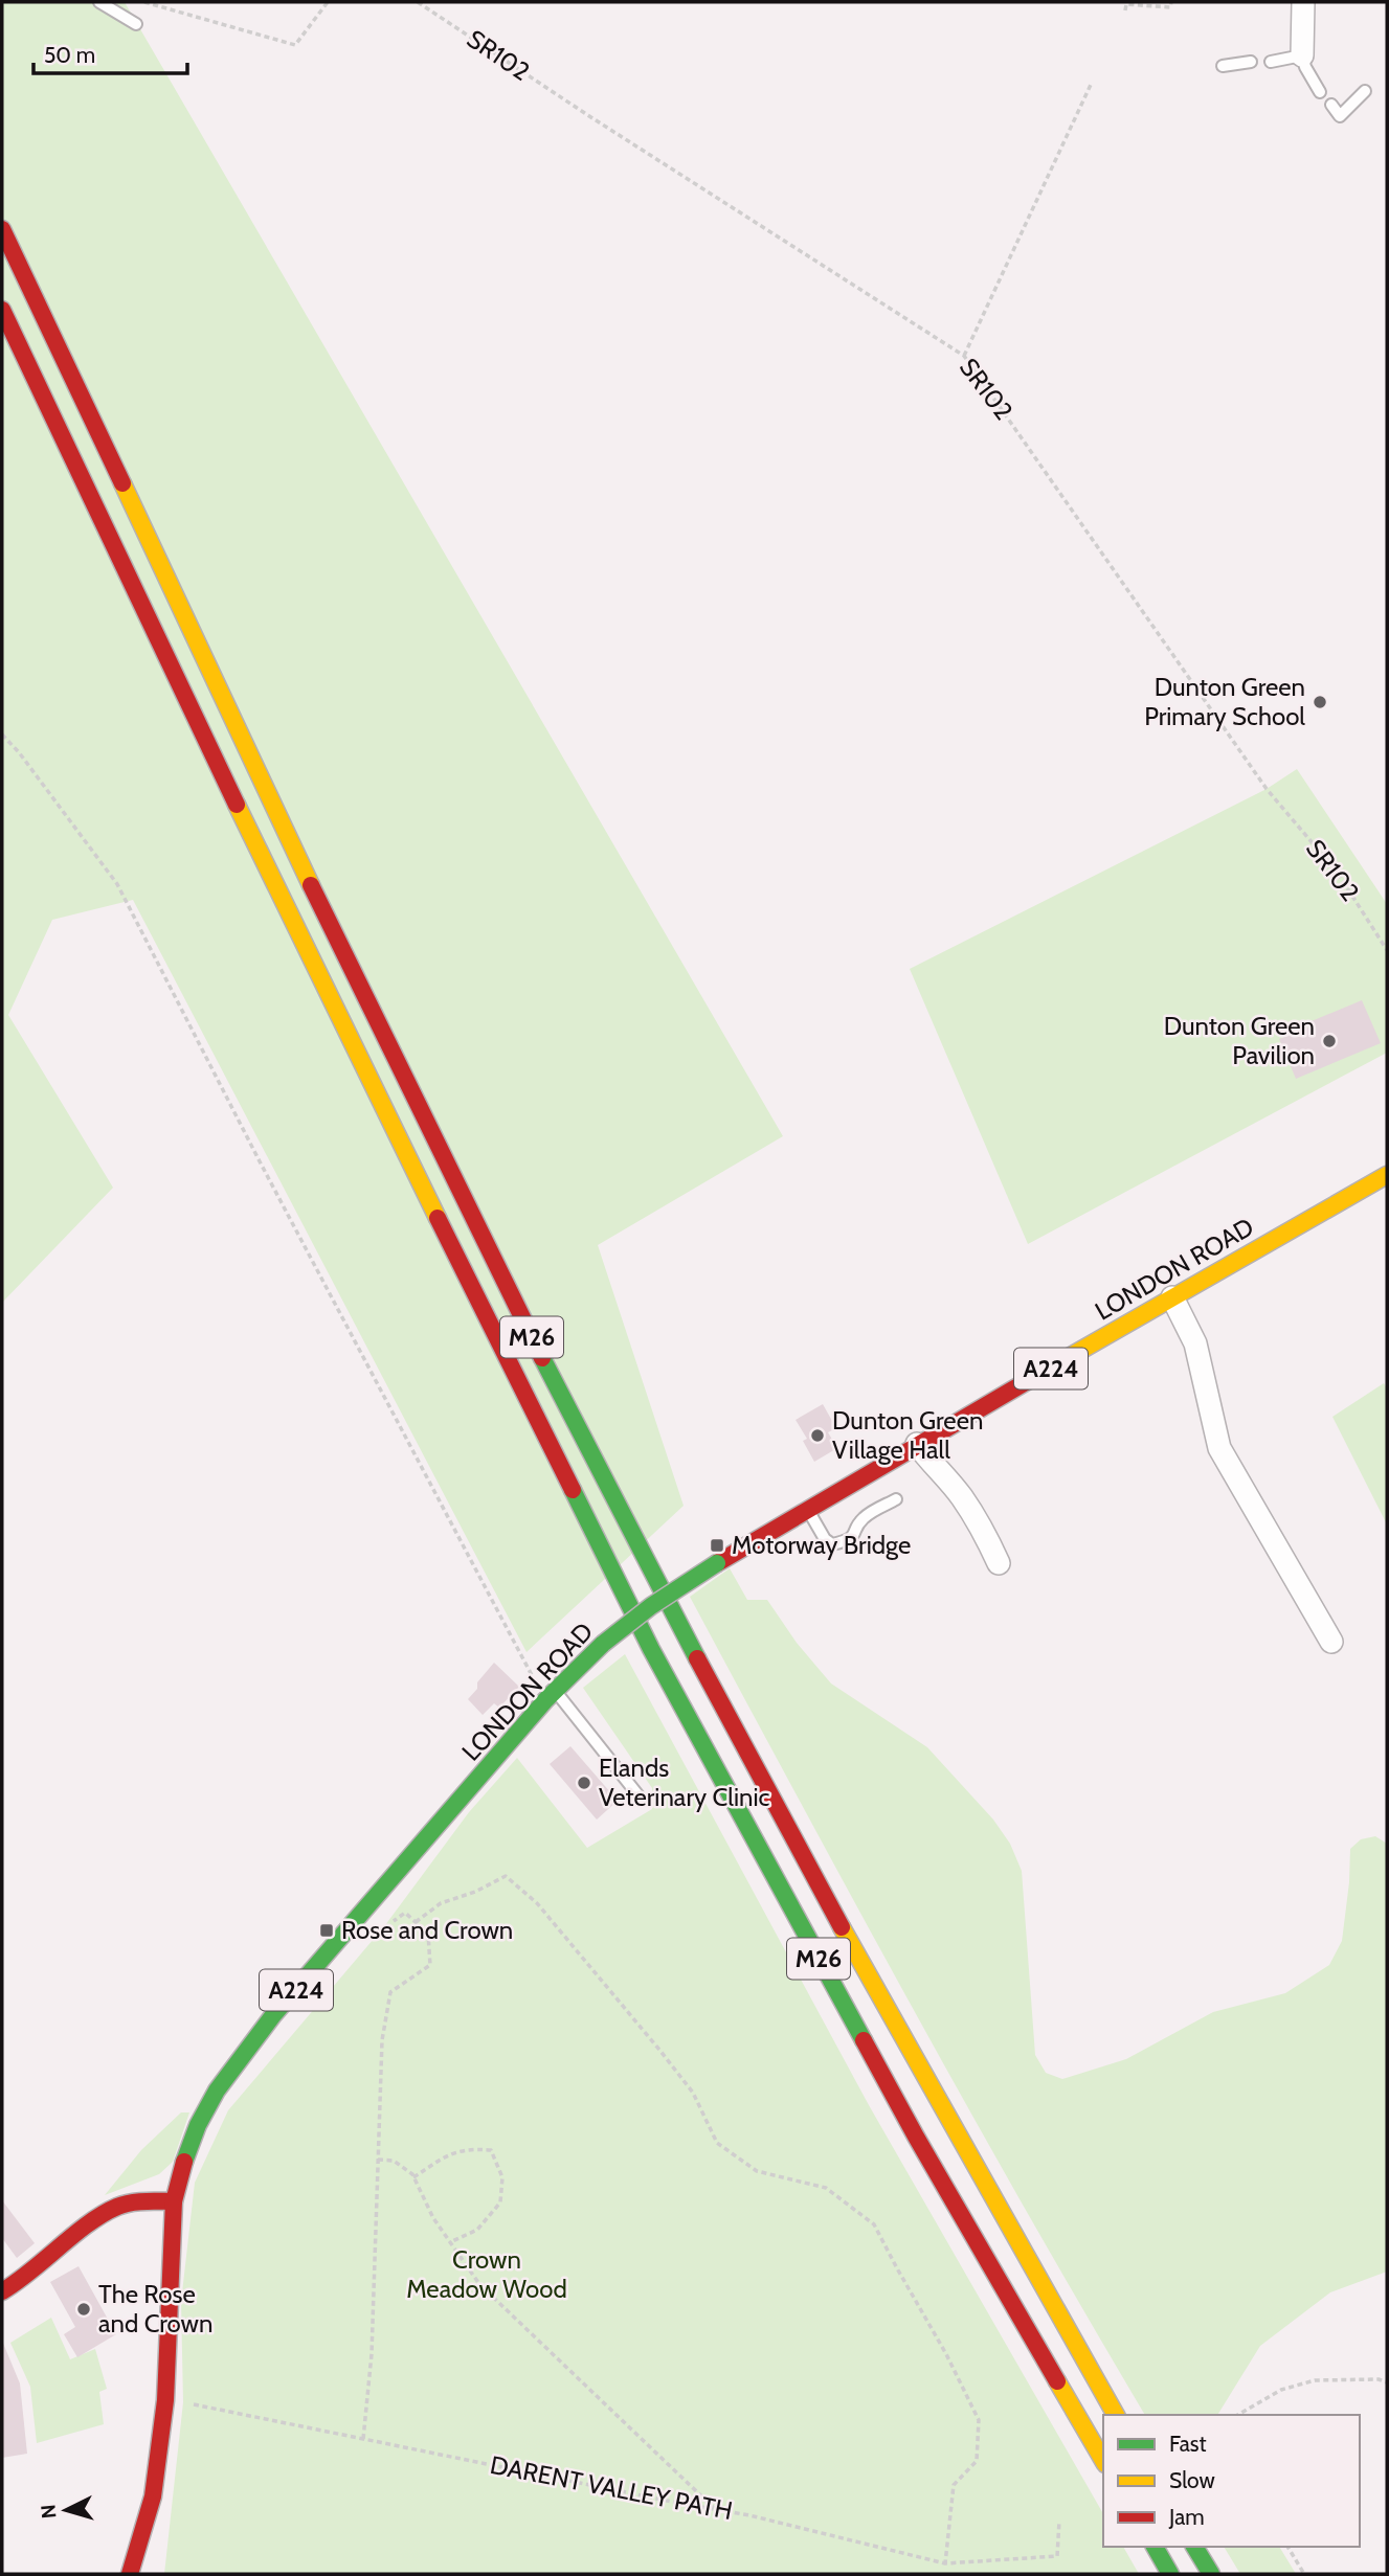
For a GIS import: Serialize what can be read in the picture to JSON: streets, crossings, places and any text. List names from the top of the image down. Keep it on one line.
{"streets":{"main road":["LONDON ROAD","M26","A224"],"path":["SR102","DARENT VALLEY PATH"]},"crossings":[["LONDON ROAD","A224"],["A224","DARENT VALLEY PATH"]],"parks":["Crown Meadow Wood"],"places":{"other":["Dunton Green Primary School","Dunton Green Pavilion","Dunton Green Village Hall","Elands Veterinary Clinic","The Rose and Crown"],"transit":["Motorway Bridge","Rose and Crown"]},"legend":["Fast","Slow","Jam"],"scale_bar":"50 m","north":"left"}
